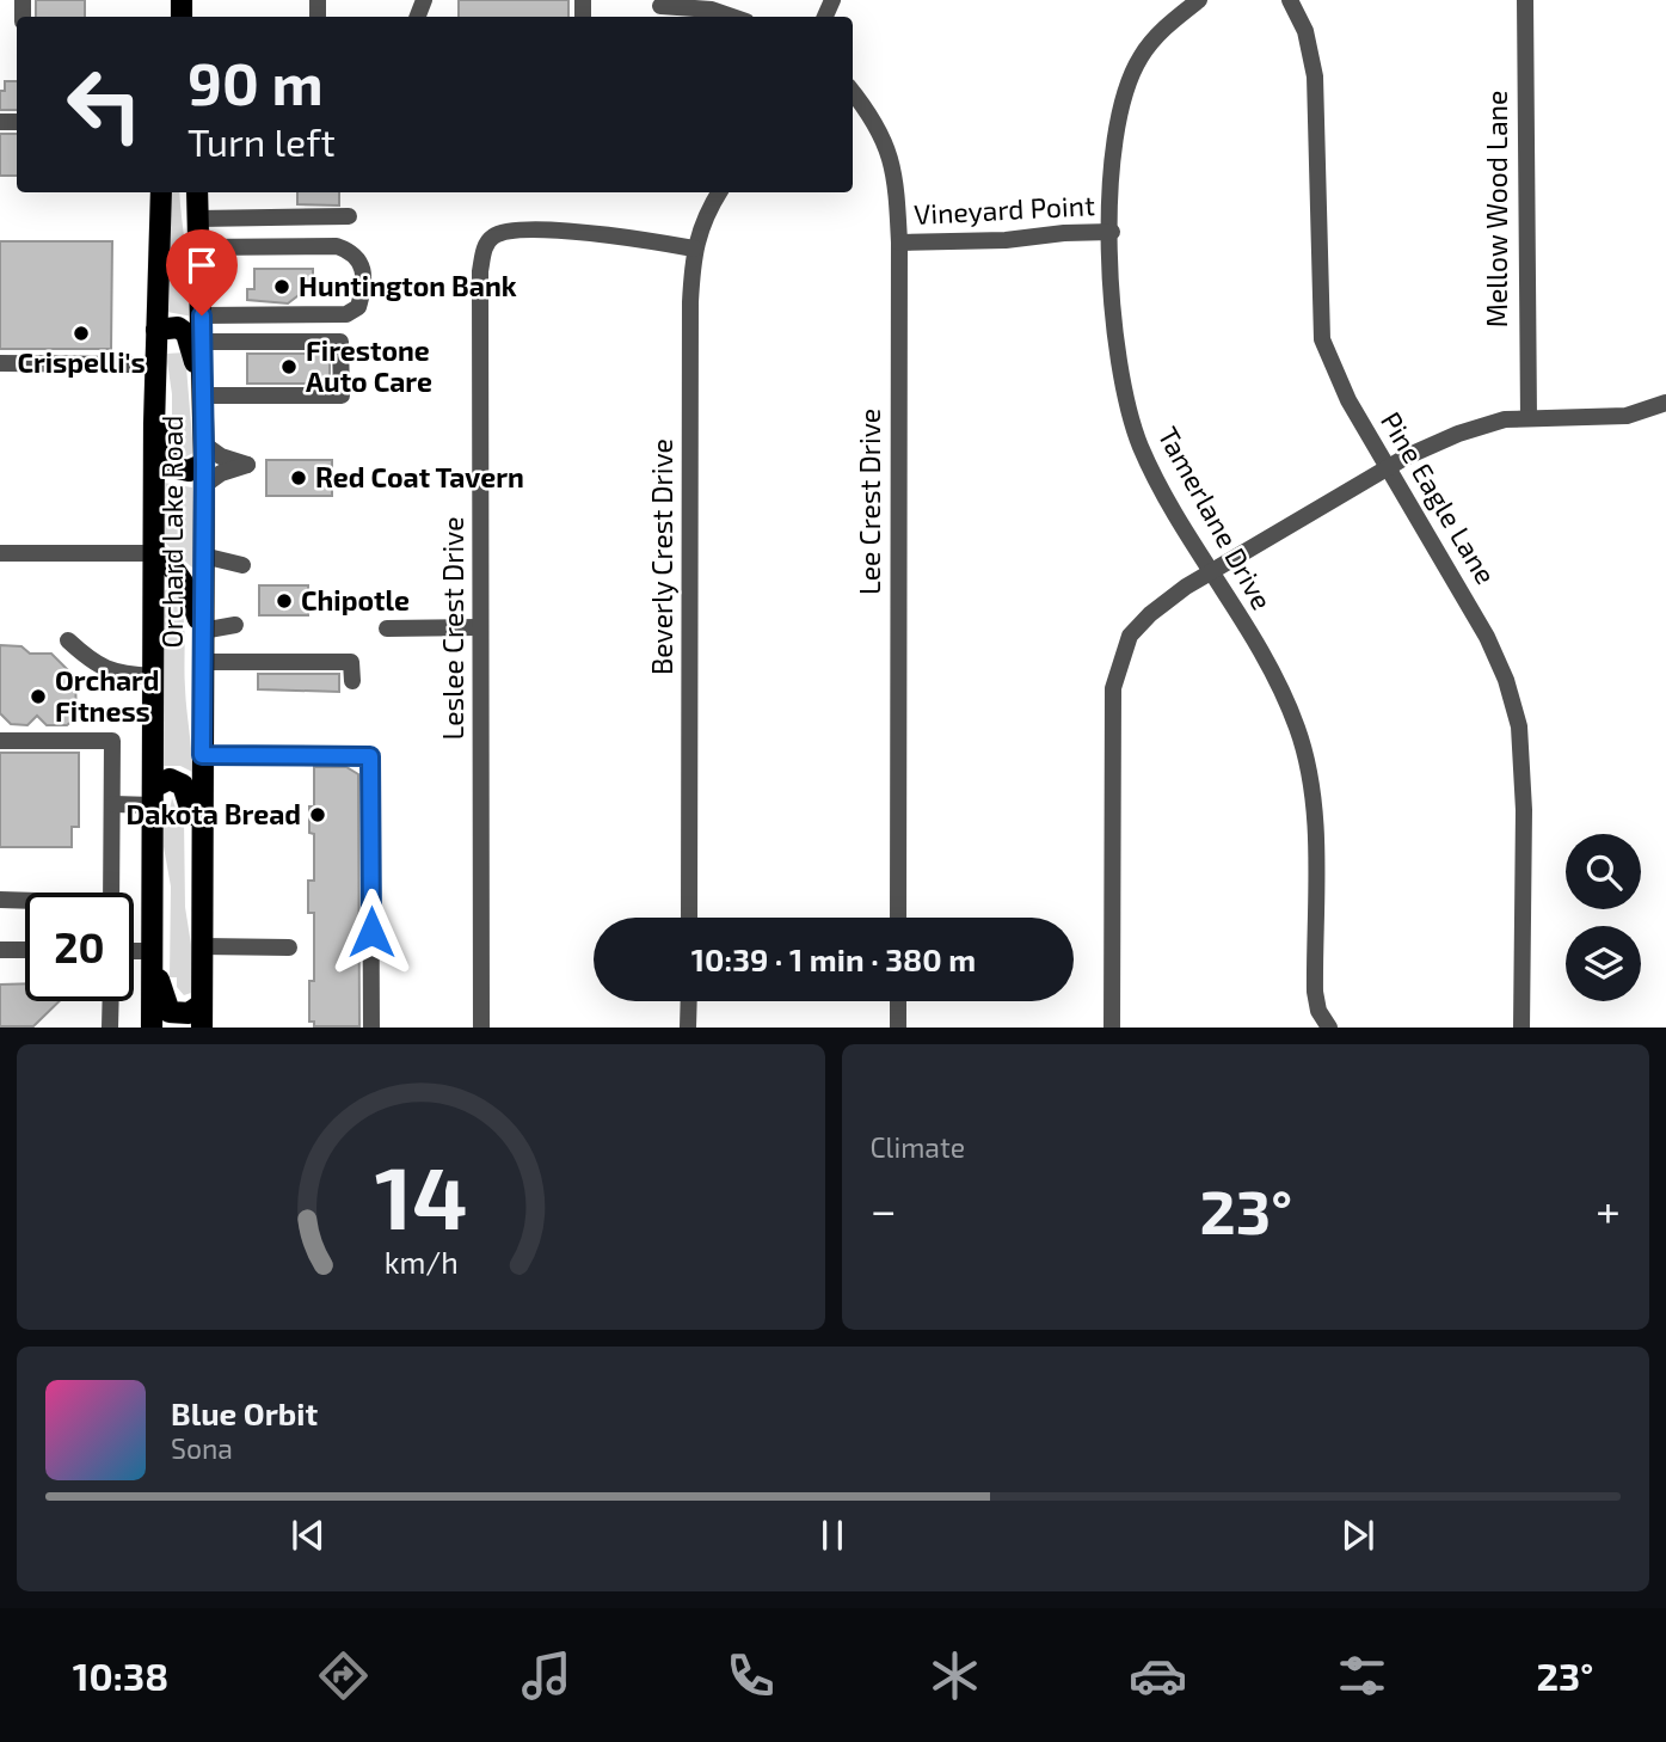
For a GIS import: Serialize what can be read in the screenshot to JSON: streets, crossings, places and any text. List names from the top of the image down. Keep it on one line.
{"streets":{"main road":["Orchard Lake Road"],"street":["Mellow Wood Lane","Vineyard Point","Pine Eagle Lane","Lee Crest Drive","Tamerlane Drive","Beverly Crest Drive","Leslee Crest Drive"]},"crossings":[["Vineyard Point","Lee Crest Drive"],["Vineyard Point","Tamerlane Drive"],["Beverly Crest Drive","Leslee Crest Drive"]],"places":["Huntington Bank","Crispelli's","Firestone Auto Care","Red Coat Tavern","Chipotle","Orchard Fitness","Dakota Bread"],"page":{"turn":["90 m","Turn left"],"limit":"20","trip":"10:39 · 1 min · 380 m","tile":"Climate","heat":["−","23°","+"],"song":["Blue Orbit","Sona"],"tabs":["10:38","23°"],"gauge":["14","km/h"]}}
